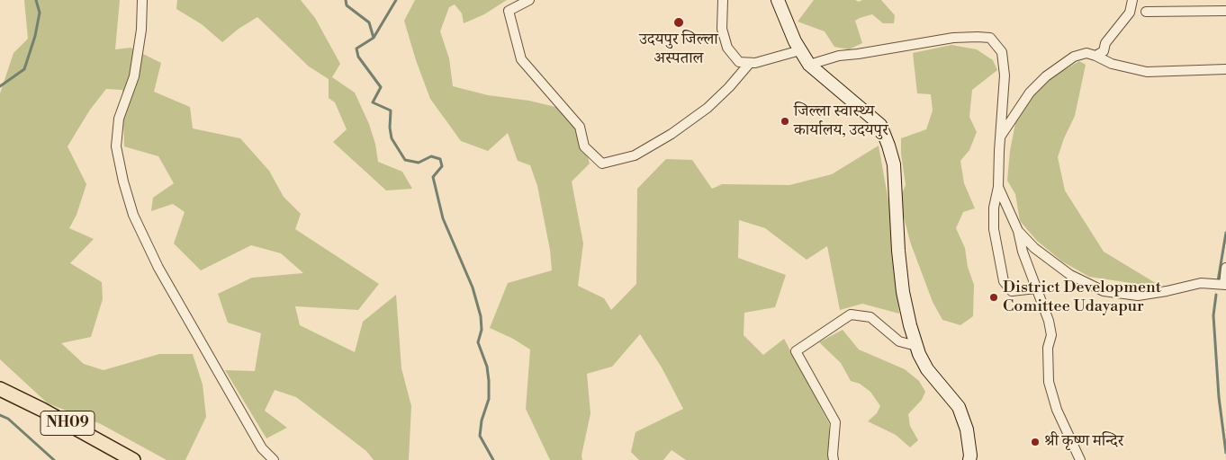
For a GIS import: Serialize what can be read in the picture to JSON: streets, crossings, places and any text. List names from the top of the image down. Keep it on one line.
{"streets":{"main road":["NH09"]},"places":["उदयपुर जिल्ला अस्पताल","जिल्ला स्वास्थ्य कार्यालय, उदयपुर","District Development Comittee Udayapur","श्री कृष्ण मन्दिर"]}
